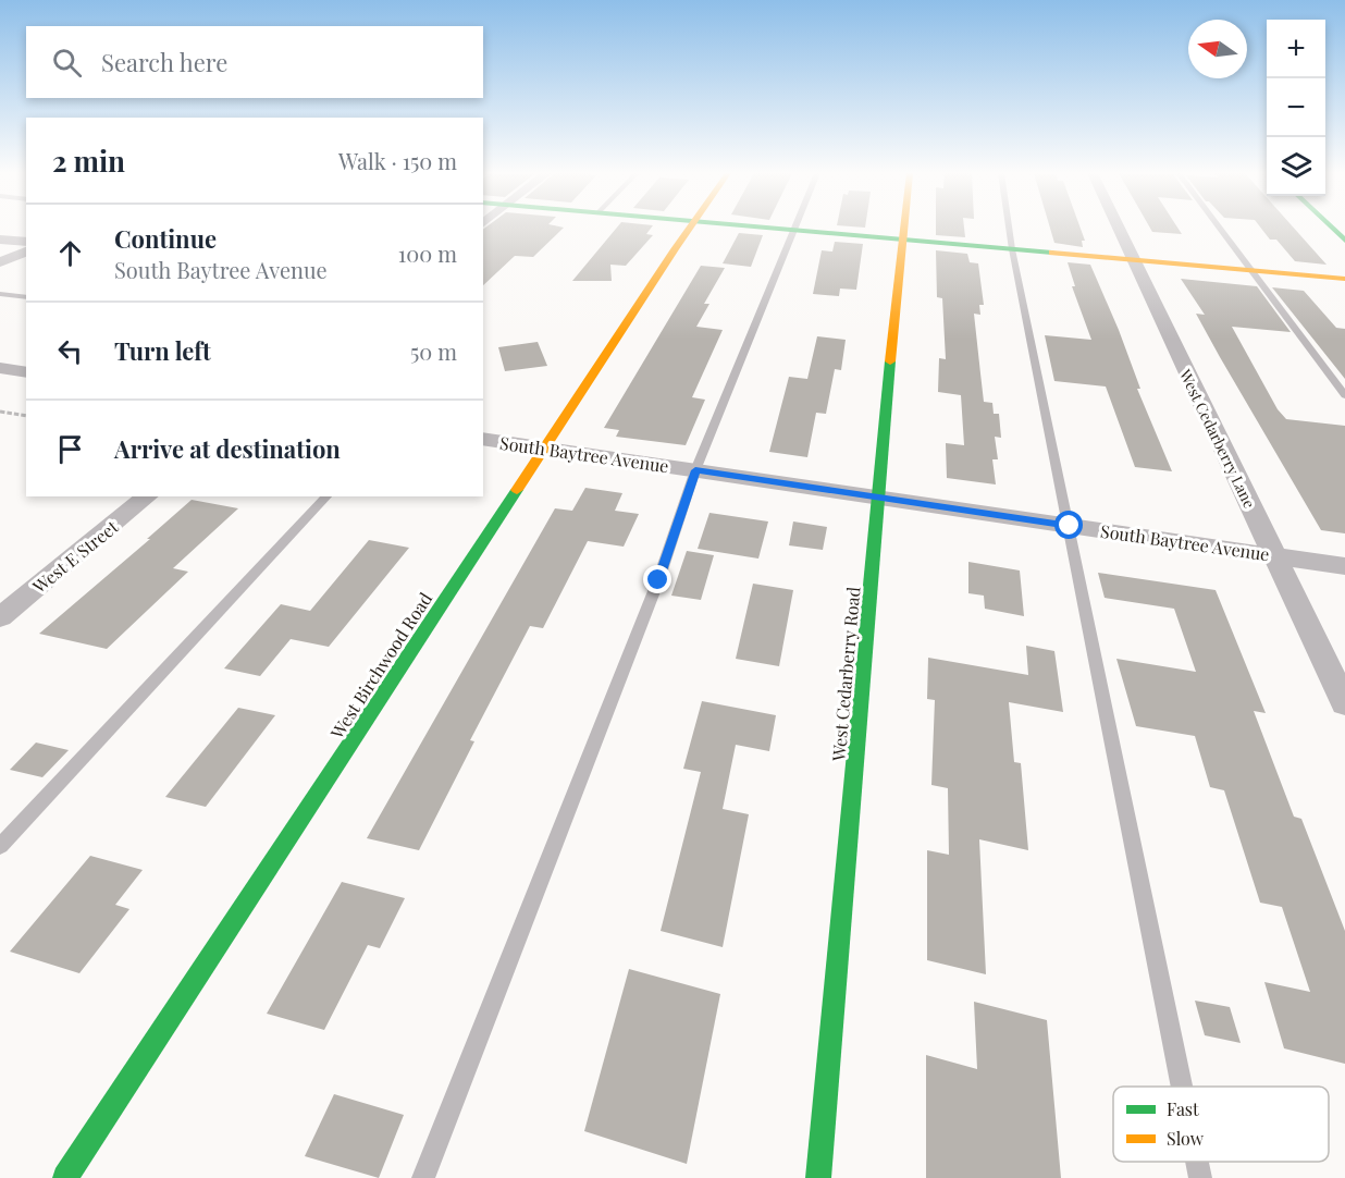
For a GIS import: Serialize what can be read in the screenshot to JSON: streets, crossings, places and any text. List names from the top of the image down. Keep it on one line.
{"streets":{"street":["West Cedarberry Lane","South Baytree Avenue","West E Street","West Birchwood Road","West Cedarberry Road"]},"crossings":[["West Cedarberry Lane","South Baytree Avenue"],["South Baytree Avenue","West Birchwood Road"],["South Baytree Avenue","West Cedarberry Road"]],"legend":["Fast","Slow"],"north":"left","page":{"map_buttons":["+","−"],"search":"Search here","heading":["2 min","Walk · 150 m"],"list":[["Continue","South Baytree Avenue","100 m"],["Turn left","50 m"],"Arrive at destination"]}}
